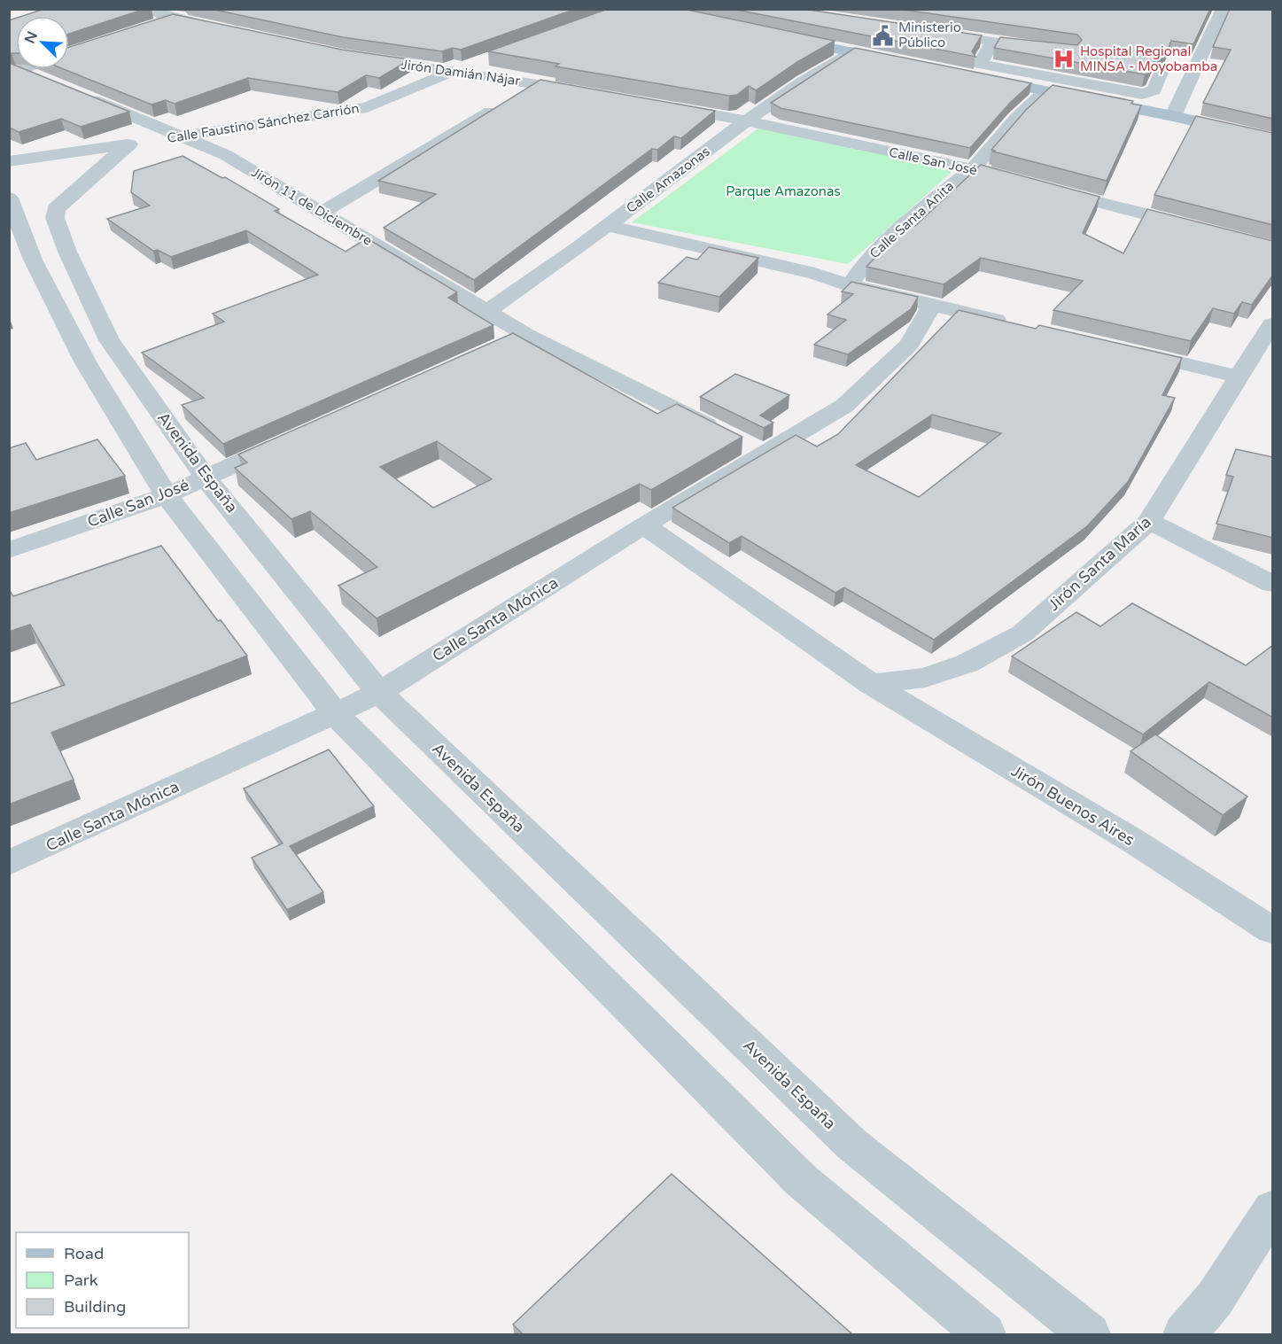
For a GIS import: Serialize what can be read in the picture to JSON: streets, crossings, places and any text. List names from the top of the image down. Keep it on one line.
{"streets":{"street":["Jirón Damián Nájar","Calle Faustino Sánchez Carrión","Calle San José","Calle Amazonas","Jirón 11 de Diciembre","Calle Santa Anita","Avenida España","Jirón Santa María","Calle Santa Mónica","Jirón Buenos Aires"]},"crossings":[["Jirón Damián Nájar","Calle Faustino Sánchez Carrión"],["Calle Faustino Sánchez Carrión","Jirón 11 de Diciembre"],["Calle Faustino Sánchez Carrión","Avenida España"],["Calle San José","Calle Amazonas"],["Calle San José","Calle Santa Anita"],["Calle San José","Avenida España"],["Calle Amazonas","Jirón 11 de Diciembre"],["Avenida España","Calle Santa Mónica"],["Jirón Santa María","Jirón Buenos Aires"],["Calle Santa Mónica","Jirón Buenos Aires"]],"parks":["Parque Amazonas"],"places":{"public building":["Ministerio Público"],"hospital":["Hospital Regional MINSA - Moyobamba"]},"legend":["Road","Park","Building"],"north":"top left"}
